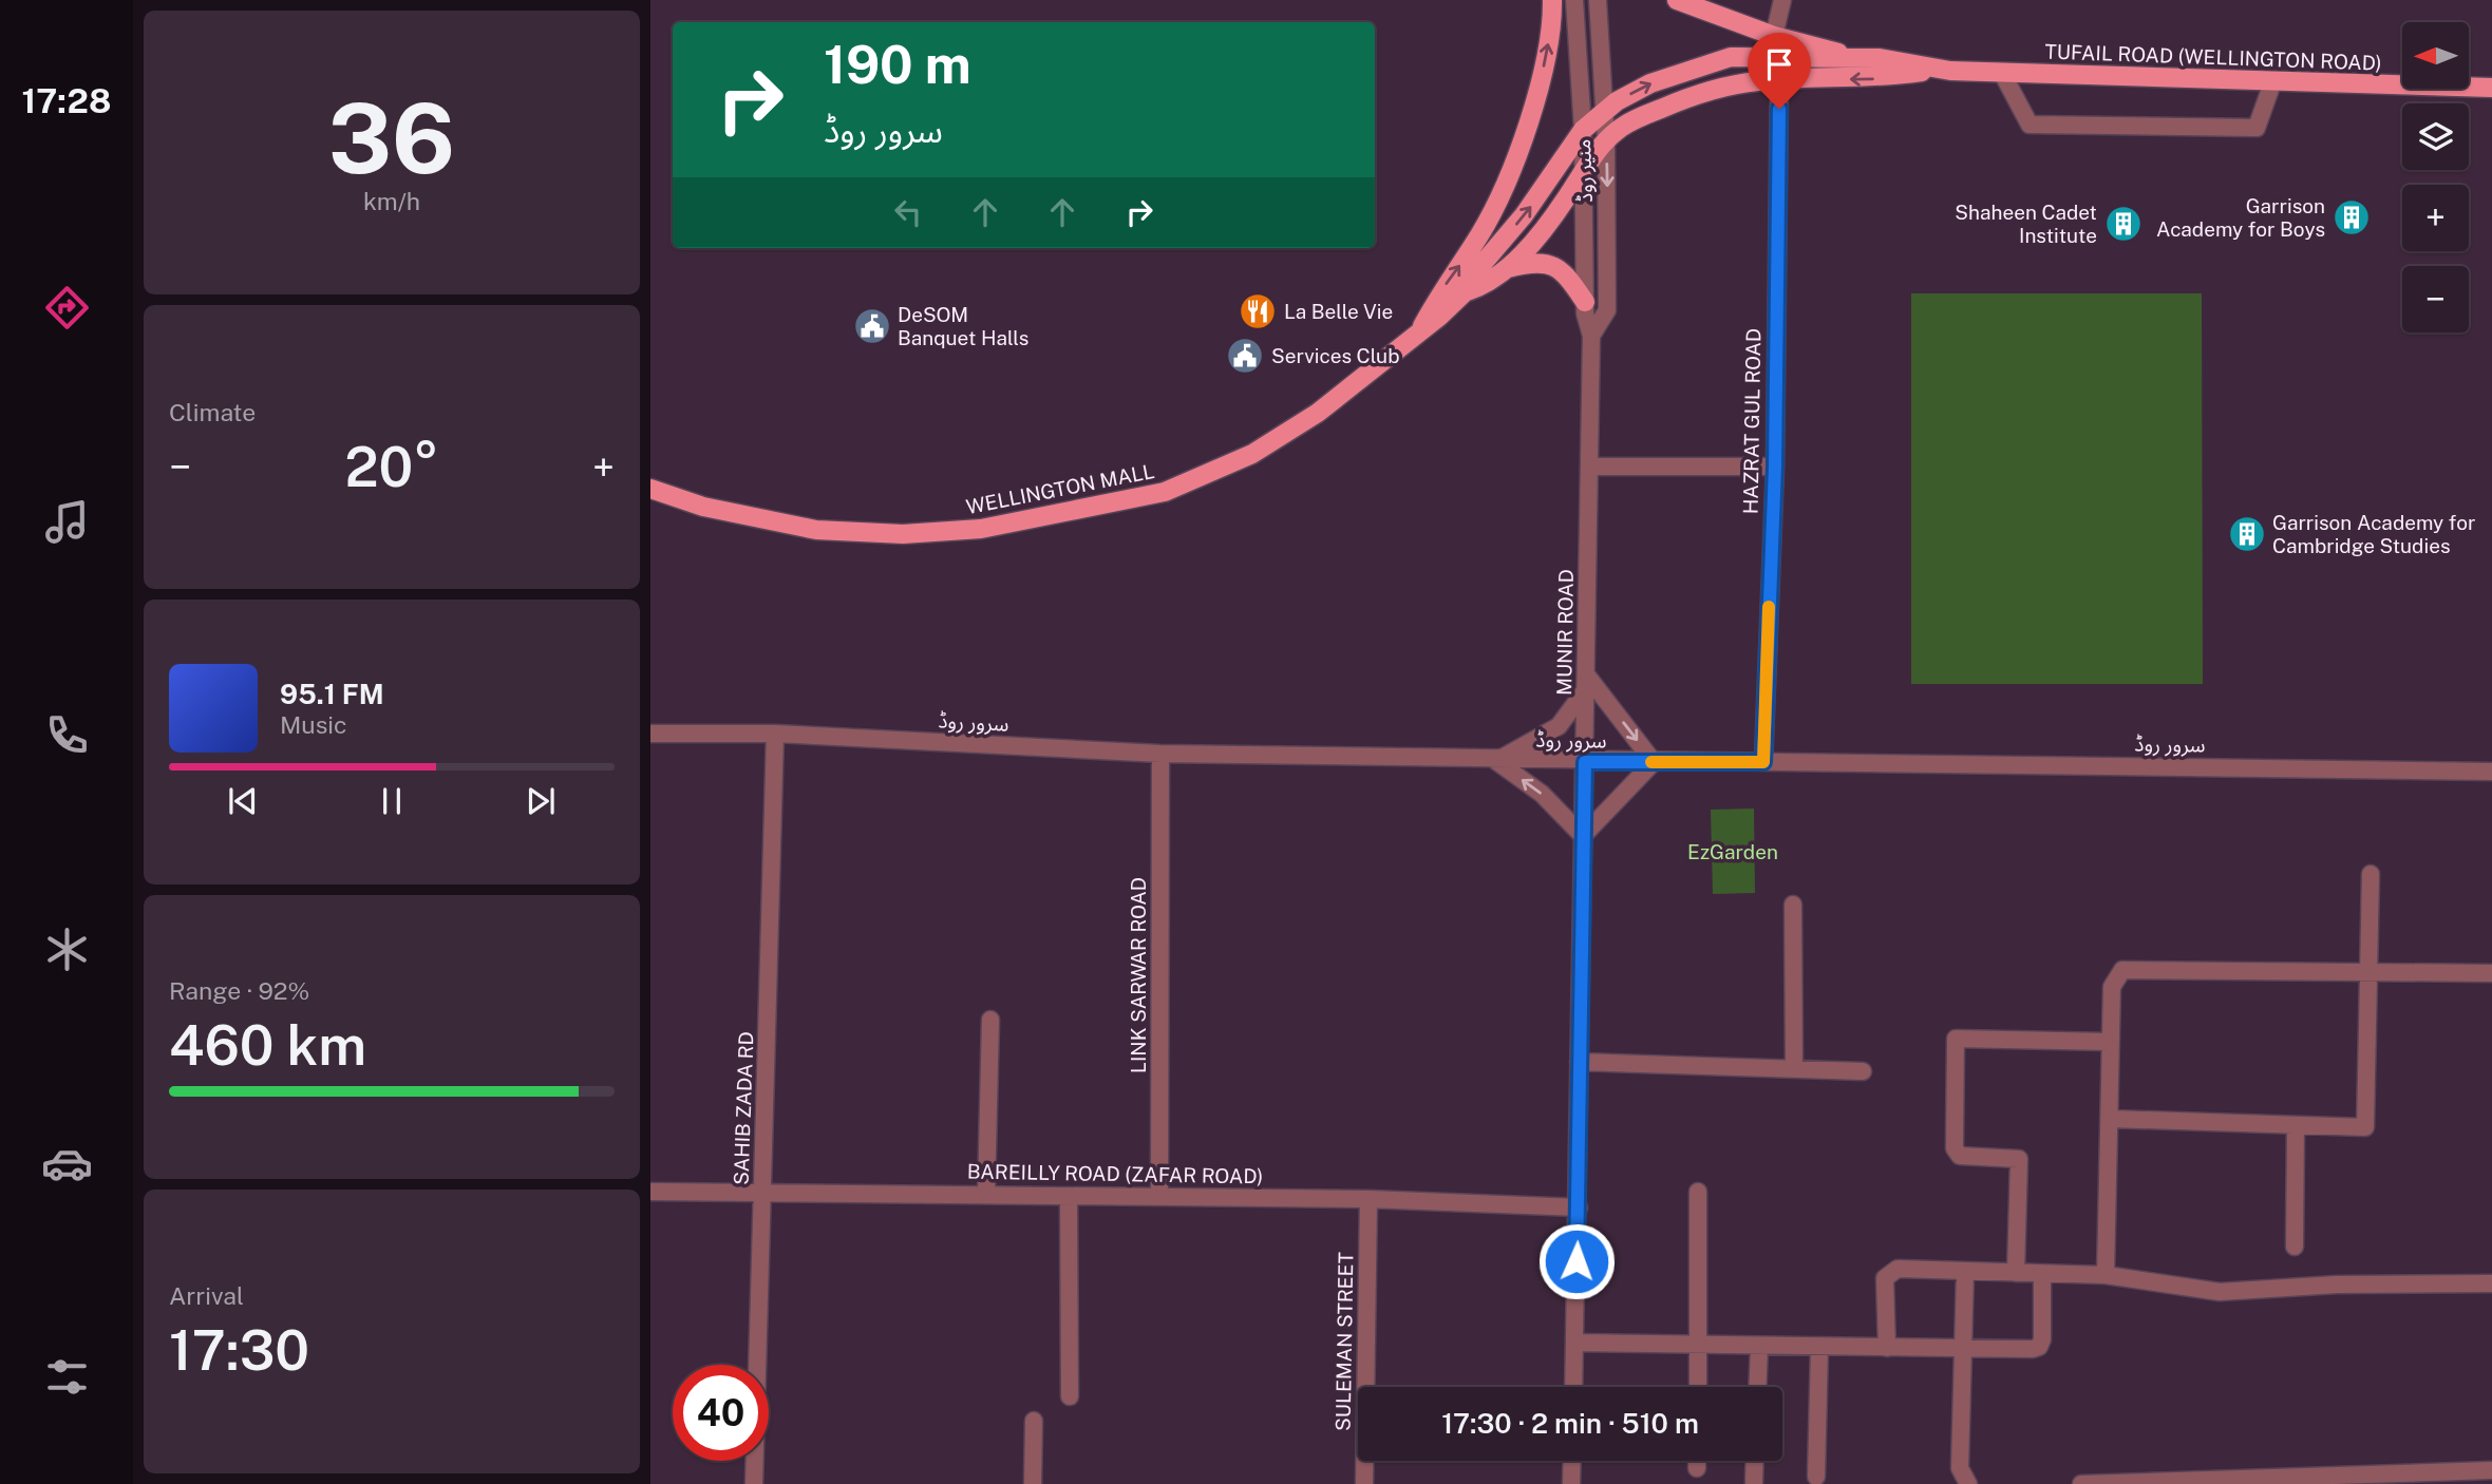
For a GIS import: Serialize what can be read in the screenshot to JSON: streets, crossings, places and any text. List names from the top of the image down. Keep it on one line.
{"streets":{"main road":["TUFAIL ROAD (WELLINGTON ROAD)","WELLINGTON MALL"],"street":["منیر روڈ","HAZRAT GUL ROAD","MUNIR ROAD","سرور روڈ","LINK SARWAR ROAD","SAHIB ZADA RD","BAREILLY ROAD (ZAFAR ROAD)","SULEMAN STREET"]},"crossings":[["TUFAIL ROAD (WELLINGTON ROAD)","منیر روڈ"],["TUFAIL ROAD (WELLINGTON ROAD)","HAZRAT GUL ROAD"],["TUFAIL ROAD (WELLINGTON ROAD)","WELLINGTON MALL"],["TUFAIL ROAD (WELLINGTON ROAD)","MUNIR ROAD"],["منیر روڈ","MUNIR ROAD"],["HAZRAT GUL ROAD","سرور روڈ"],["WELLINGTON MALL","MUNIR ROAD"],["MUNIR ROAD","سرور روڈ"],["MUNIR ROAD","BAREILLY ROAD (ZAFAR ROAD)"],["سرور روڈ","LINK SARWAR ROAD"],["سرور روڈ","SAHIB ZADA RD"],["LINK SARWAR ROAD","BAREILLY ROAD (ZAFAR ROAD)"],["SAHIB ZADA RD","BAREILLY ROAD (ZAFAR ROAD)"],["BAREILLY ROAD (ZAFAR ROAD)","SULEMAN STREET"]],"one_way":["منیر روڈ"],"parks":["EzGarden"],"places":{"building":["Garrison Academy for Boys","Shaheen Cadet Institute","Garrison Academy for Cambridge Studies"],"restaurant":["La Belle Vie"],"public building":["DeSOM Banquet Halls","Services Club"]},"north":"left","page":{"tabs":"17:28","tile":[["36","km/h"],"Climate",["Range · 92%","460 km"],["Arrival","17:30"]],"map_buttons":["+","−"],"turn":["190 m","سرور روڈ"],"heat":["−","20°","+"],"song":["95.1 FM","Music"],"limit":"40","trip":"17:30 · 2 min · 510 m"}}
